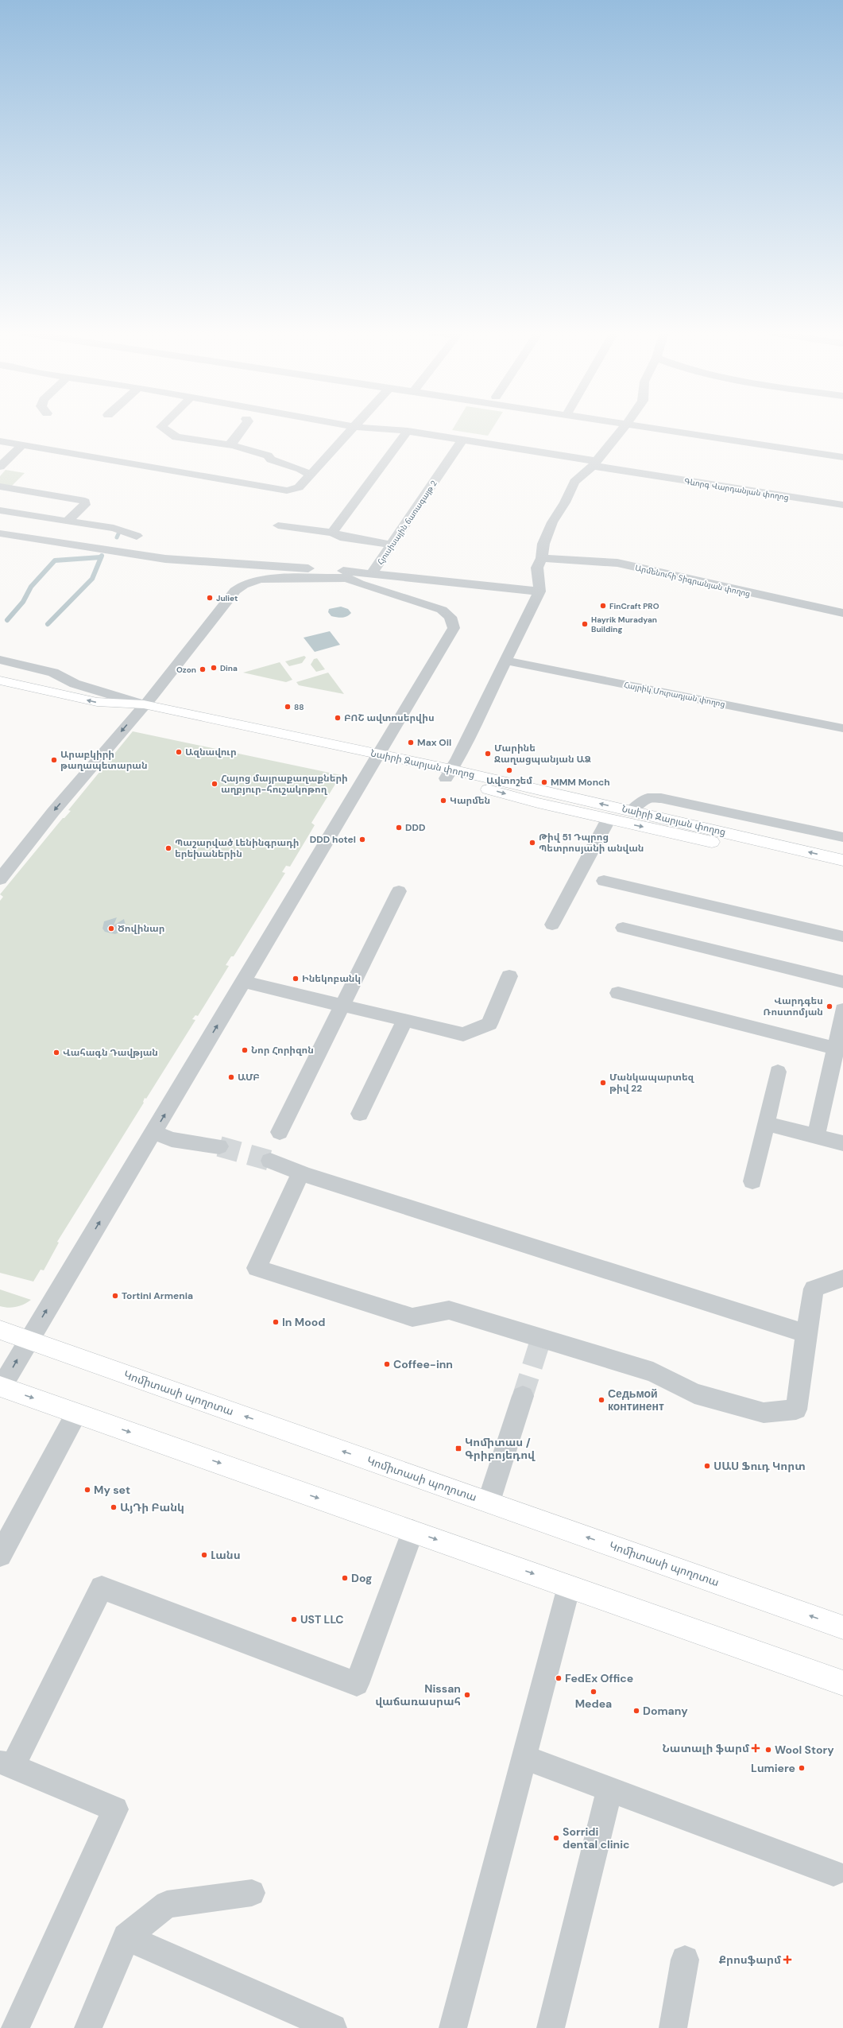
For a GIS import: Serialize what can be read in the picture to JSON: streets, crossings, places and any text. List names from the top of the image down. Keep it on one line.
{"streets":{"main road":["Նաիրի Զարյան փողոց","Կոմիտասի պողոտա"],"street":["Գևորգ Վարդանյան փողոց","Հյուսիսային ճառագայթ 2","Արմենուհի Տիգրանյան փողոց","Հայրիկ Մուրադյան փողոց"]},"crossings":[["Գևորգ Վարդանյան փողոց","Հյուսիսային ճառագայթ 2"]],"places":{"other":["Juliet","FinCraft PRO","Hayrik Muradyan Building","Dina","Ozon","88","ԲՈՇ ավտոսերվիս","Max Oil","Ազնավուր","Մարինե Ջաղացպանյան ԱՁ","Արաբկիրի թաղապետարան","Ավտոշեմ","MMM Monch","Հայոց մայրաքաղաքների աղբյուր-հուշակոթող","Կարմեն","DDD","DDD hotel","Թիվ 51 Դպրոց Պետրոսյանի անվան","Պաշարված Լենինգրադի երեխաներին","Ծովինար","Ինեկոբանկ","Վարդգես Ռոստոմյան","Նոր Հորիզոն","Վահագն Դավթյան","ԱՄԲ","Մանկապարտեզ թիվ 22","Tortini Armenia","In Mood","Coffee-inn","Седьмой континент","ՍԱՍ Ֆուդ Կորտ","My set","ԱյԴի Բանկ","Լանս","Dog","UST LLC","FedEx Office","Medea","Nissan վաճառասրահ","Domany","Wool Story","Lumiere","Sorridi dental clinic"],"transit":["Կոմիտաս / Գրիբոյեդով"],"health":["Նատալի ֆարմ","Քրոսֆարմ"]}}
